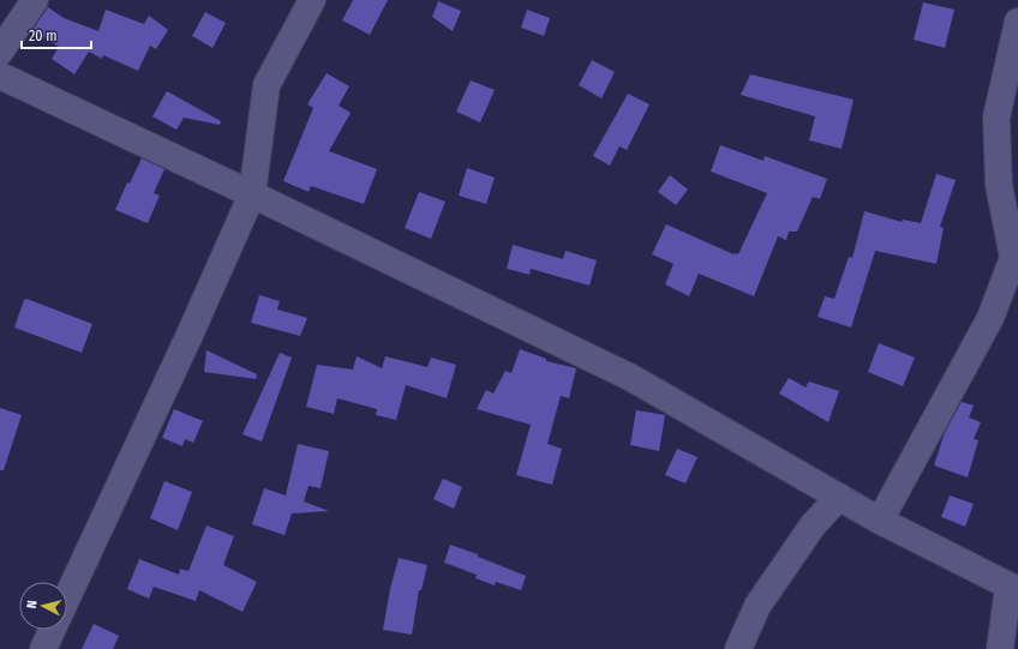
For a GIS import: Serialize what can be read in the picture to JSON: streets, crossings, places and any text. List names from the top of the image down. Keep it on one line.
{"scale_bar":"20 m","north":"left"}
